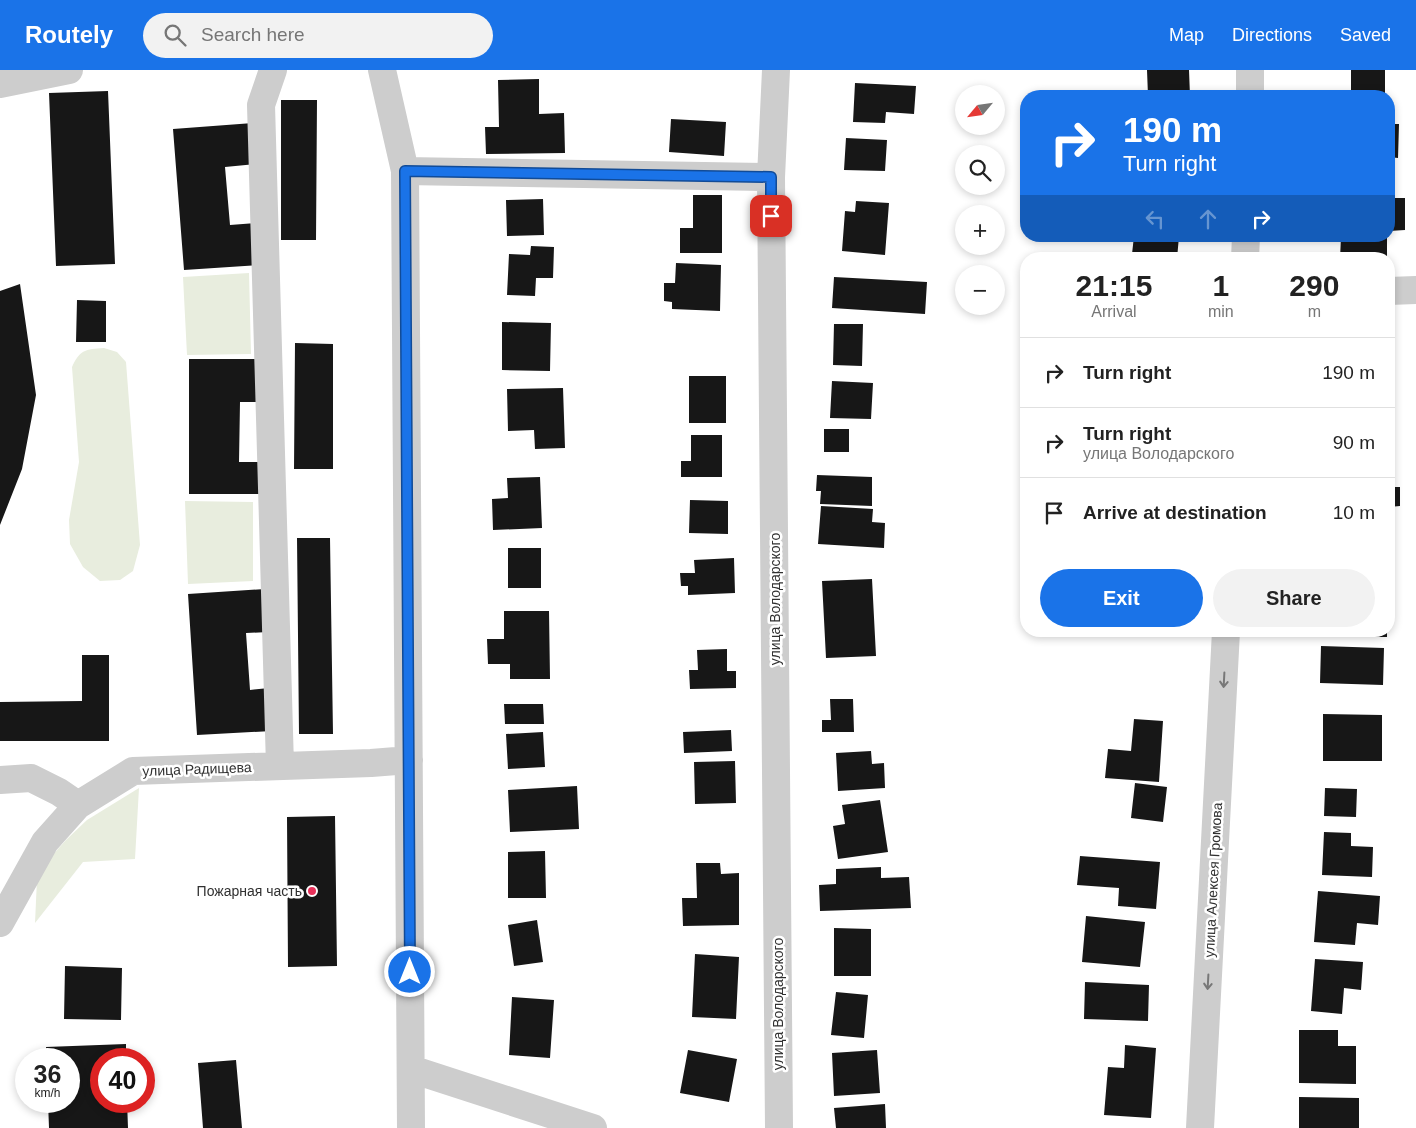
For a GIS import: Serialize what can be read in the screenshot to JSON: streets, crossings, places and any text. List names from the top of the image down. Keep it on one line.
{"streets":{"street":["улица Володарского","улица Радищева","улица Алексея Громова"]},"one_way":["улица Алексея Громова"],"places":["Пожарная часть"],"north":"bottom left","page":{"header":"Routely","search":"Search here","nav":["Map","Directions","Saved"],"map_buttons":["+","−"],"turn":["190 m","Turn right"],"eta":["21:15","Arrival","1","min","290","m"],"list":[{"name":"Turn right","value":"190 m"},{"name":"Turn right","note":"улица Володарского","value":"90 m"},{"name":"Arrive at destination","value":"10 m"}],"buttons":["Exit","Share"],"speed":"36 km/h","limit":"40"}}
